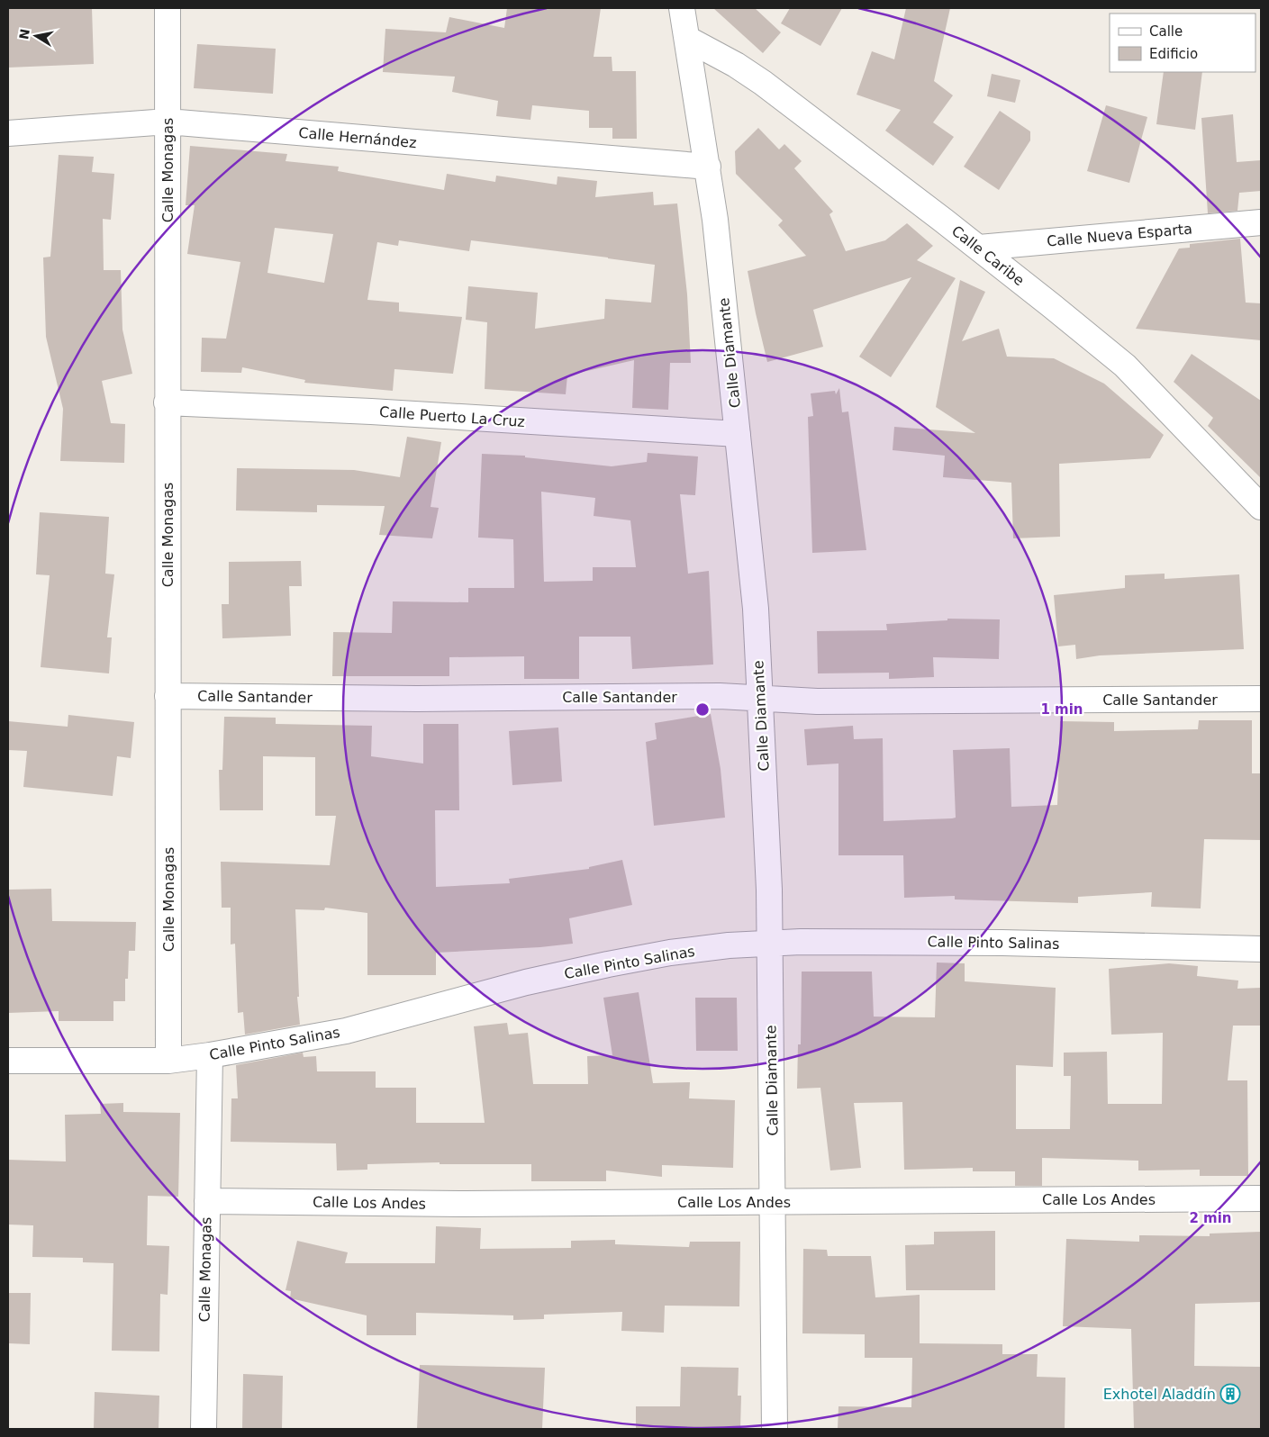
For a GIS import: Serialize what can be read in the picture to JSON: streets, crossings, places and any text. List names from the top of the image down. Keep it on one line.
{"streets":{"street":["Calle Hernández","Calle Monagas","Calle Nueva Esparta","Calle Caribe","Calle Diamante","Calle Puerto La Cruz","Calle Santander","Calle Pinto Salinas","Calle Los Andes"]},"crossings":[["Calle Hernández","Calle Monagas"],["Calle Hernández","Calle Diamante"],["Calle Monagas","Calle Puerto La Cruz"],["Calle Monagas","Calle Santander"],["Calle Monagas","Calle Pinto Salinas"],["Calle Monagas","Calle Los Andes"],["Calle Nueva Esparta","Calle Caribe"],["Calle Caribe","Calle Diamante"],["Calle Diamante","Calle Puerto La Cruz"],["Calle Diamante","Calle Santander"],["Calle Diamante","Calle Pinto Salinas"],["Calle Diamante","Calle Los Andes"]],"places":{"building":["Exhotel Aladdín"]},"legend":["Calle","Edificio"],"north":"left","rings":["1 min","2 min"]}
